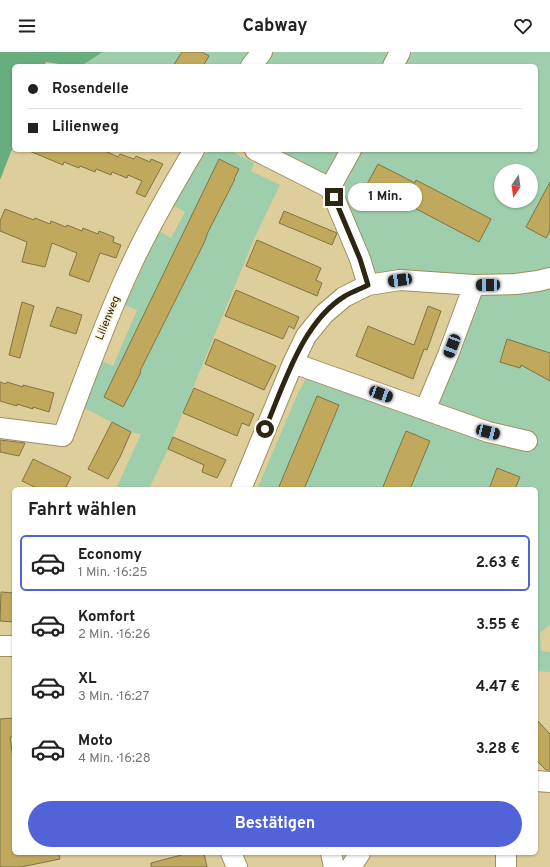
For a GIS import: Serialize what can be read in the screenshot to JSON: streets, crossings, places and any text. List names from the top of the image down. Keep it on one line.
{"streets":{"street":["Lilienweg"]},"north":"bottom","page":{"header":"Cabway","banner":["Rosendelle","Lilienweg"],"bubble":"1 Min.","heading":"Fahrt wählen","list":[{"name":"Economy","note":"1 Min. · 16:25","value":"2.63 €"},{"name":"Komfort","note":"2 Min. · 16:26","value":"3.55 €"},{"name":"XL","note":"3 Min. · 16:27","value":"4.47 €"},{"name":"Moto","note":"4 Min. · 16:28","value":"3.28 €"}],"buttons":"Bestätigen"}}
